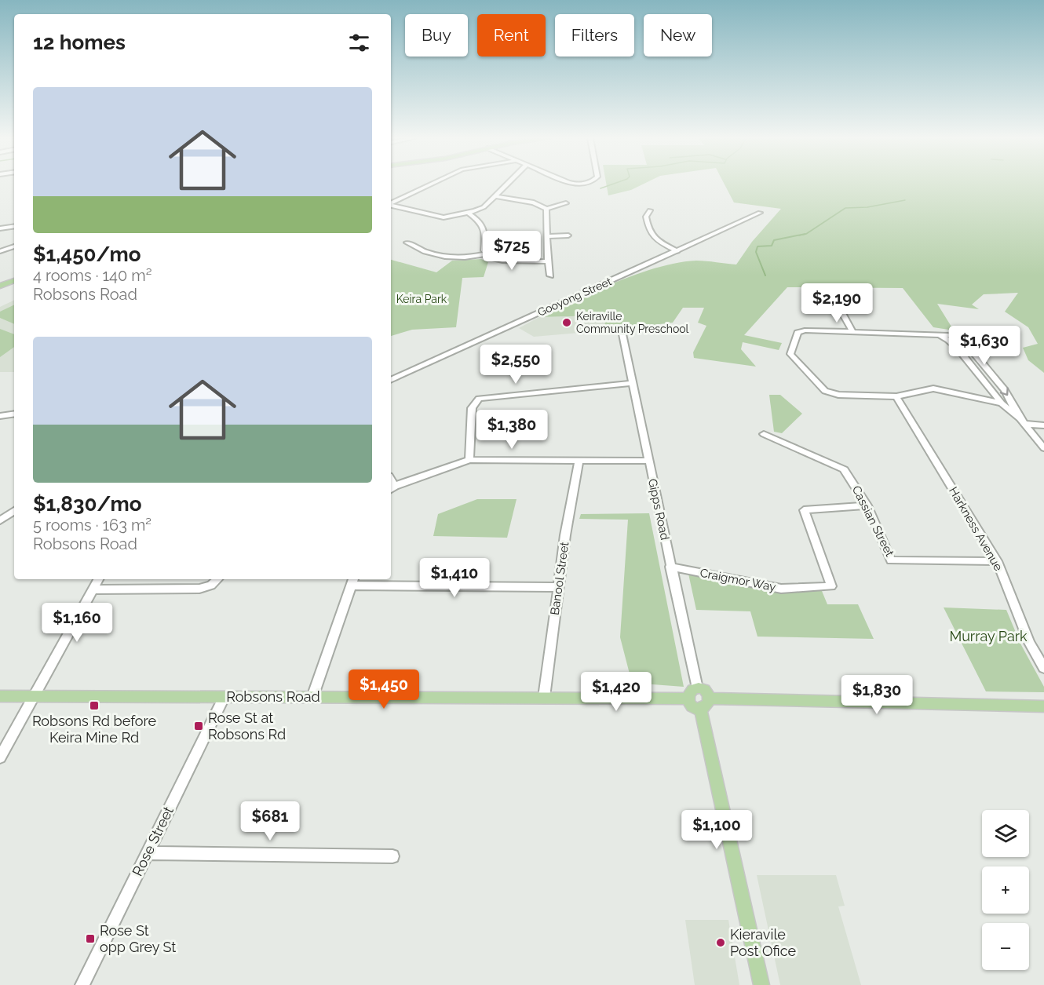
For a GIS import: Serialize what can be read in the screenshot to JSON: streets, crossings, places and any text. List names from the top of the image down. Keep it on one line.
{"streets":{"main road":["Robsons Road"],"street":["Gooyong Street","Gipps Road","Cassian Street","Harkness Avenue","Banool Street","Craigmor Way","Rose Street"]},"crossings":[["Gipps Road","Craigmor Way"],["Gipps Road","Robsons Road"],["Cassian Street","Harkness Avenue"],["Cassian Street","Craigmor Way"],["Banool Street","Robsons Road"],["Robsons Road","Rose Street"]],"parks":["Keira Park","Murray Park"],"places":{"other":["Keiraville Community Preschool","Kieravile Post Ofice"],"transit":["Robsons Rd before Keira Mine Rd","Rose St at Robsons Rd","Rose St opp Grey St"]},"page":{"chip":["Buy","Rent","Filters","New"],"heading":"12 homes","list":[{"name":"$1,450/mo","note":"4 rooms · 140 m² · Robsons Road"},{"name":"$1,830/mo","note":"5 rooms · 163 m² · Robsons Road"}],"price":["$725","$2,190","$1,630","$2,550","$1,380","$1,410","$1,160","$1,450","$1,420","$1,830","$681","$1,100"],"map_buttons":["+","−"]}}
